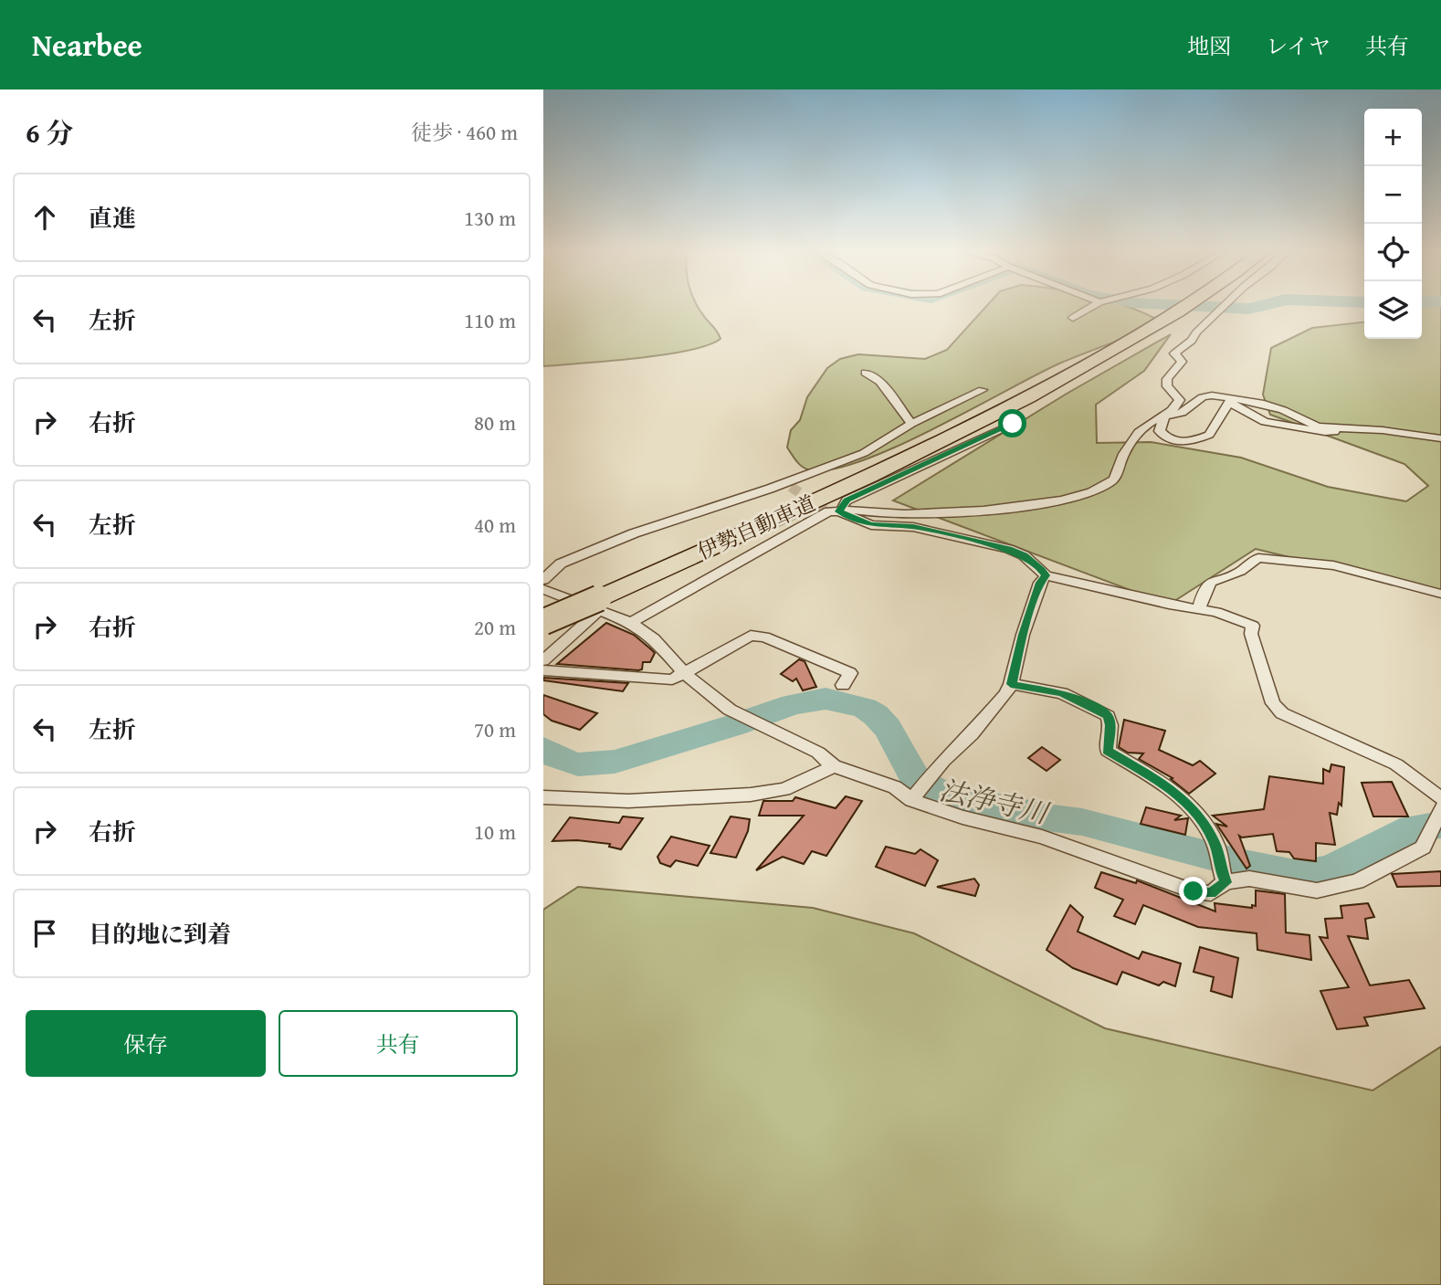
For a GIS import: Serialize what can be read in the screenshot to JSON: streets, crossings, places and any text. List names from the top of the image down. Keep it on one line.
{"streets":{"highway":["伊勢自動車道"]},"water":["法浄寺川"],"page":{"header":"Nearbee","nav":["地図","レイヤ","共有"],"heading":["6 分","徒歩 · 460 m"],"map_buttons":["+","−"],"list":[["直進","130 m"],["左折","110 m"],["右折","80 m"],["左折","40 m"],["右折","20 m"],["左折","70 m"],["右折","10 m"],"目的地に到着"],"buttons":["保存","共有"]}}
